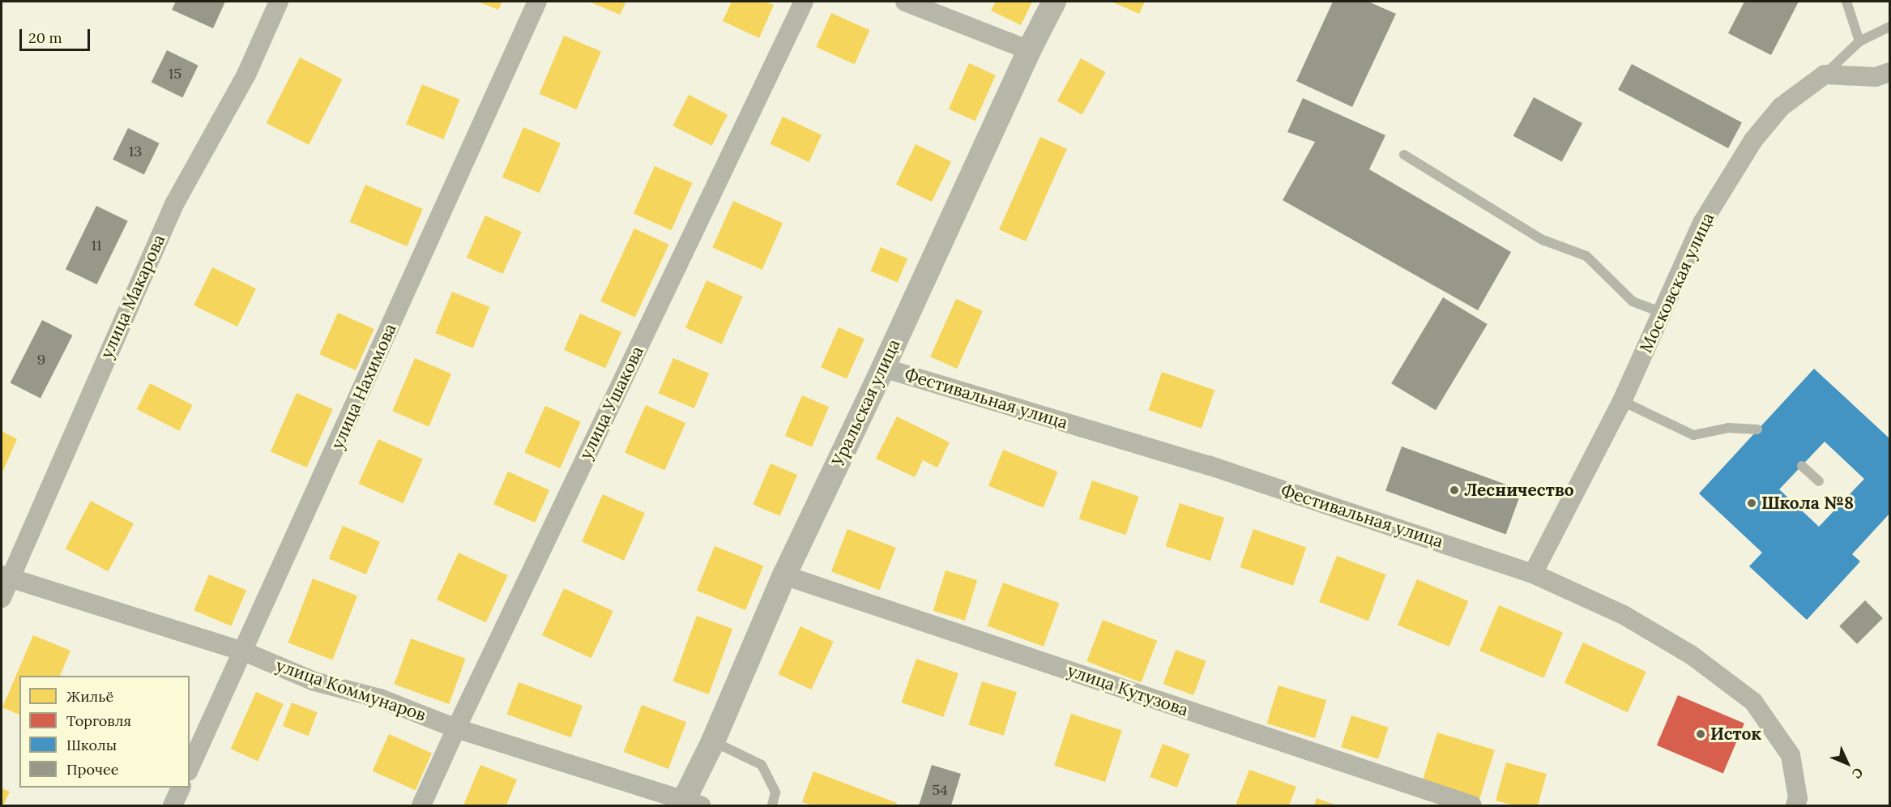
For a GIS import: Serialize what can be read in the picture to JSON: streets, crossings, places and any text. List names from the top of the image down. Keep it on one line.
{"streets":{"street":["Московская улица","улица Макарова","улица Нахимова","Фестивальная улица","улица Ушакова","Уральская улица","улица Коммунаров","улица Кутузова"]},"crossings":[["Московская улица","Фестивальная улица"],["улица Макарова","улица Коммунаров"],["улица Нахимова","улица Коммунаров"],["Фестивальная улица","Уральская улица"],["улица Ушакова","улица Коммунаров"],["Уральская улица","улица Коммунаров"],["Уральская улица","улица Кутузова"]],"places":["Лесничество","Школа №8","Исток"],"house_numbers":["15","13","11","9","54"],"legend":["Жильё","Торговля","Школы","Прочее"],"scale_bar":"20 m","north":"bottom right"}
